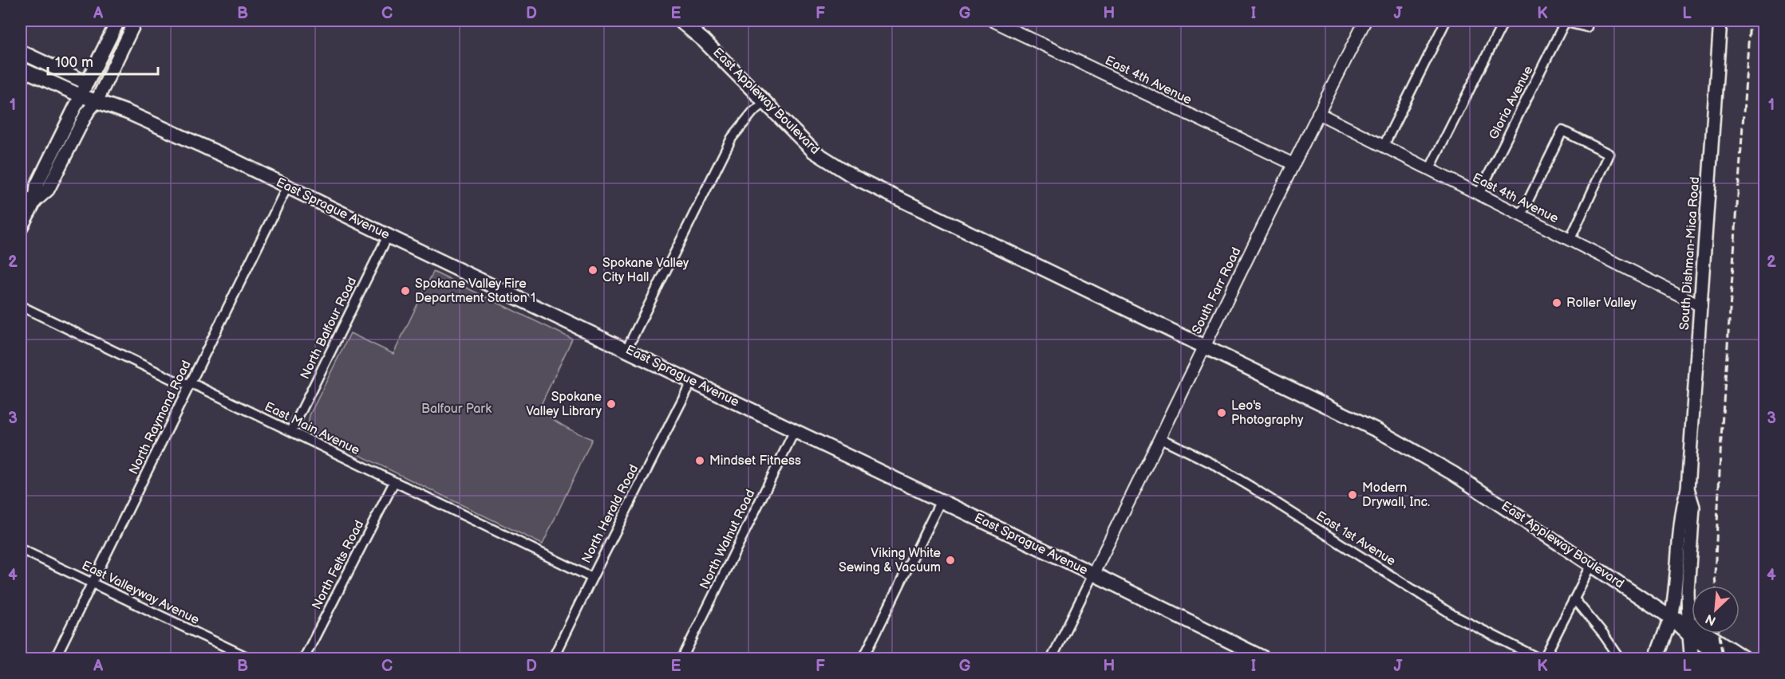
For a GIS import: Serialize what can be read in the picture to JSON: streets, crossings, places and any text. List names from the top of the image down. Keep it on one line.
{"streets":{"main road":["East Appleway Boulevard","East Sprague Avenue","South Dishman-Mica Road"],"street":["East 4th Avenue","Gloria Avenue","South Farr Road","North Balfour Road","North Raymond Road","East Main Avenue","North Herald Road","East 1st Avenue","North Walnut Road","North Felts Road","East Valleyway Avenue"]},"crossings":[["East 4th Avenue","Gloria Avenue"],["East 4th Avenue","South Dishman-Mica Road"],["East 4th Avenue","South Farr Road"],["East Appleway Boulevard","South Dishman-Mica Road"],["East Appleway Boulevard","South Farr Road"],["East Sprague Avenue","South Farr Road"],["East Sprague Avenue","North Balfour Road"],["East Sprague Avenue","North Raymond Road"],["East Sprague Avenue","North Herald Road"],["East Sprague Avenue","North Walnut Road"],["South Farr Road","East 1st Avenue"],["North Balfour Road","East Main Avenue"],["North Raymond Road","East Main Avenue"],["North Raymond Road","East Valleyway Avenue"],["East Main Avenue","North Herald Road"],["East Main Avenue","North Felts Road"]],"parks":["Balfour Park"],"places":["Spokane Valley City Hall","Spokane Valley Fire Department Station 1","Roller Valley","Spokane Valley Library","Leo's Photography","Mindset Fitness","Modern Drywall, Inc.","Viking White Sewing & Vacuum"],"scale_bar":"100 m","north":"bottom left","grid":{"columns":["A","B","C","D","E","F","G","H","I","J","K","L"],"rows":["1","2","3","4"]}}
